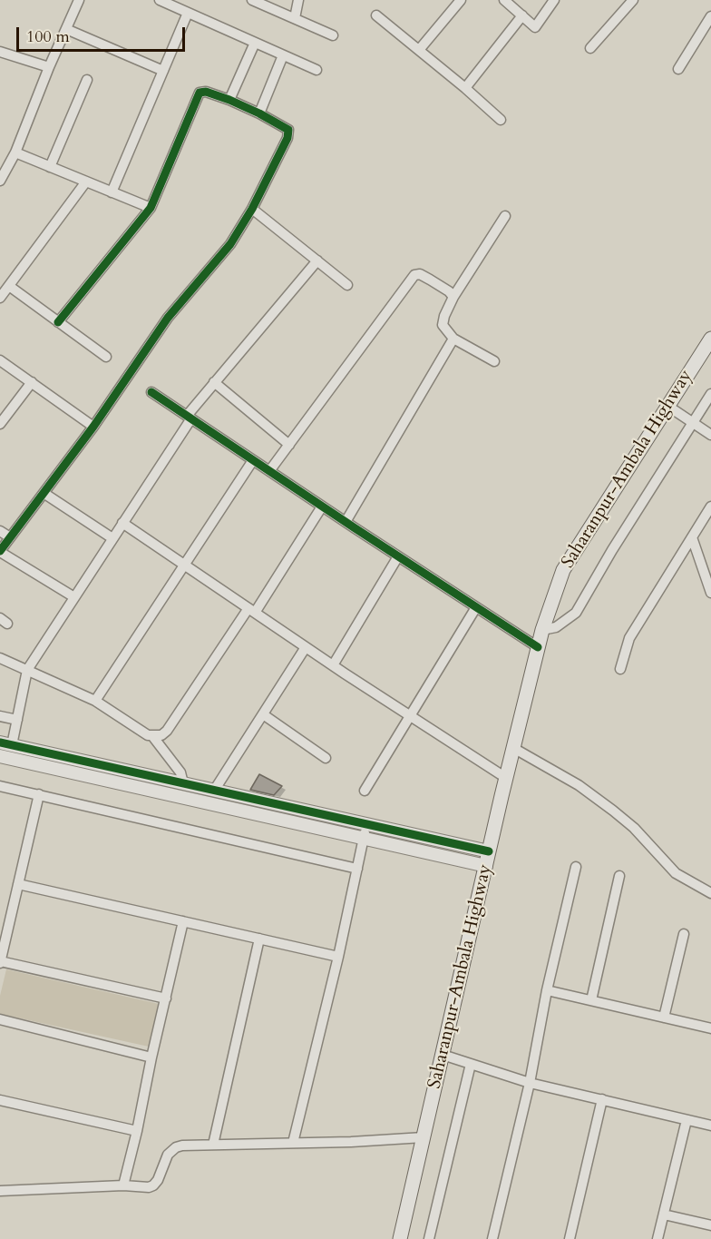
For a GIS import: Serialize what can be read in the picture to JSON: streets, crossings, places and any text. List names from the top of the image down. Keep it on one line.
{"streets":{"main road":["Saharanpur-Ambala Highway"]},"scale_bar":"100 m"}
